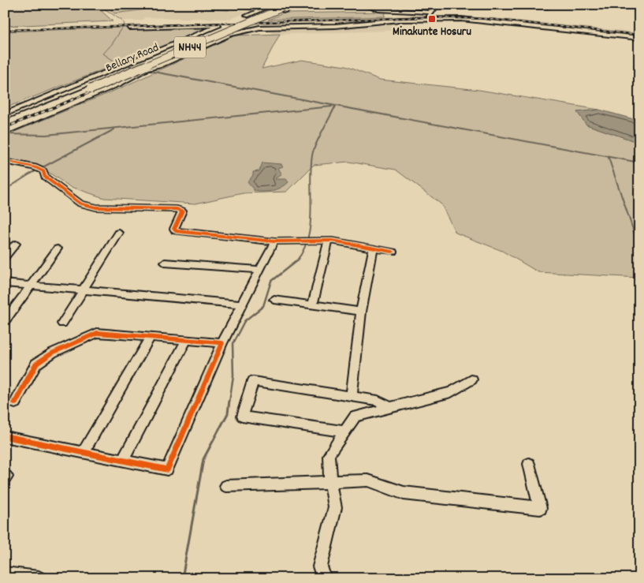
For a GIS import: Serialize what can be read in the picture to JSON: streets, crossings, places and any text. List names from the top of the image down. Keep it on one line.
{"streets":{"highway":["NH44","Bellary Road"]},"places":{"transit":["Minakunte Hosuru"]}}
